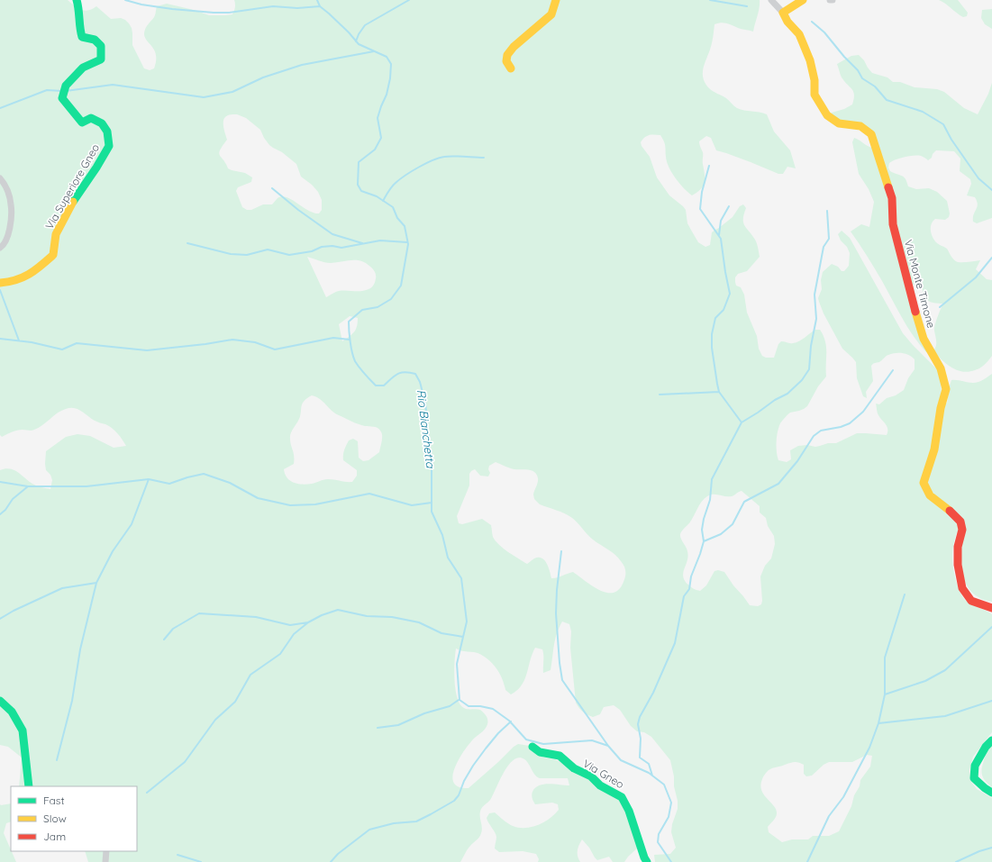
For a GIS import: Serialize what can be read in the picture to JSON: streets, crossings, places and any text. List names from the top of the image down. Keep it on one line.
{"streets":{"street":["Via Superiore Gneo","Via Monte Timone","Via Gneo"]},"water":["Rio Bianchetta"],"legend":["Fast","Slow","Jam"]}
